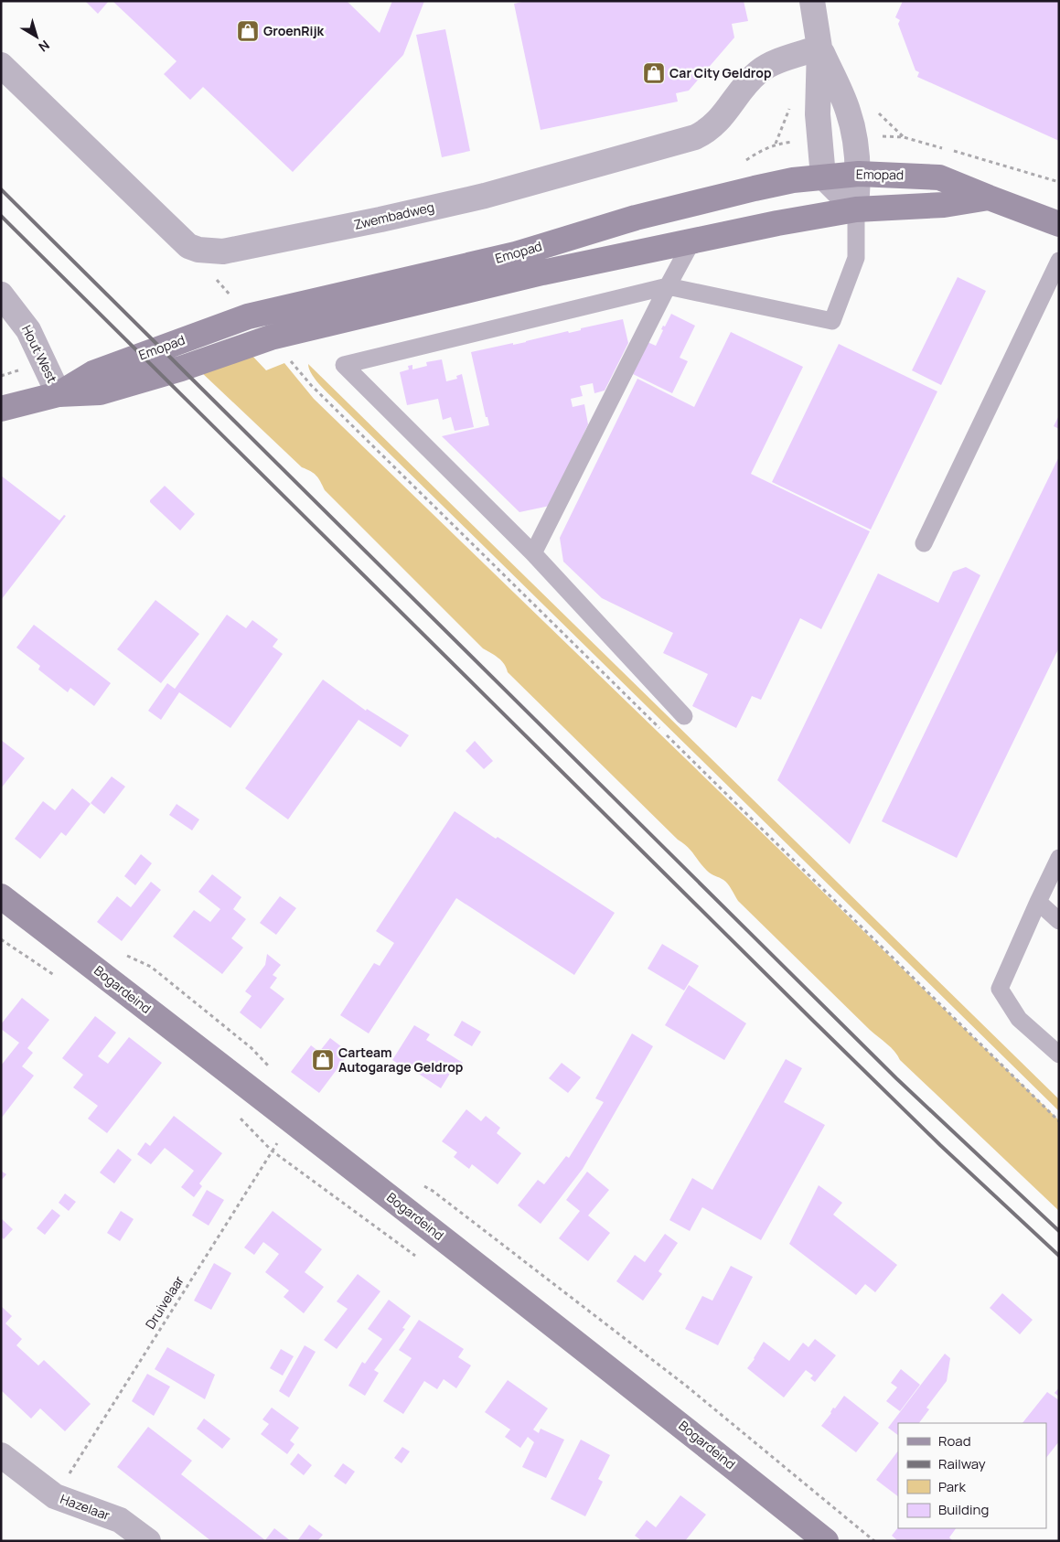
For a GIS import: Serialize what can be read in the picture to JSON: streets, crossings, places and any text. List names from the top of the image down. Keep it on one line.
{"streets":{"main road":["Emopad","Bogardeind"],"street":["Zwembadweg","Hout West","Hazelaar"],"path":["Druivelaar"]},"crossings":[["Emopad","Hout West"],["Bogardeind","Druivelaar"],["Druivelaar","Hazelaar"]],"places":{"shop":["GroenRijk","Car City Geldrop","Carteam Autogarage Geldrop"]},"legend":["Road","Railway","Park","Building"],"north":"bottom right"}
